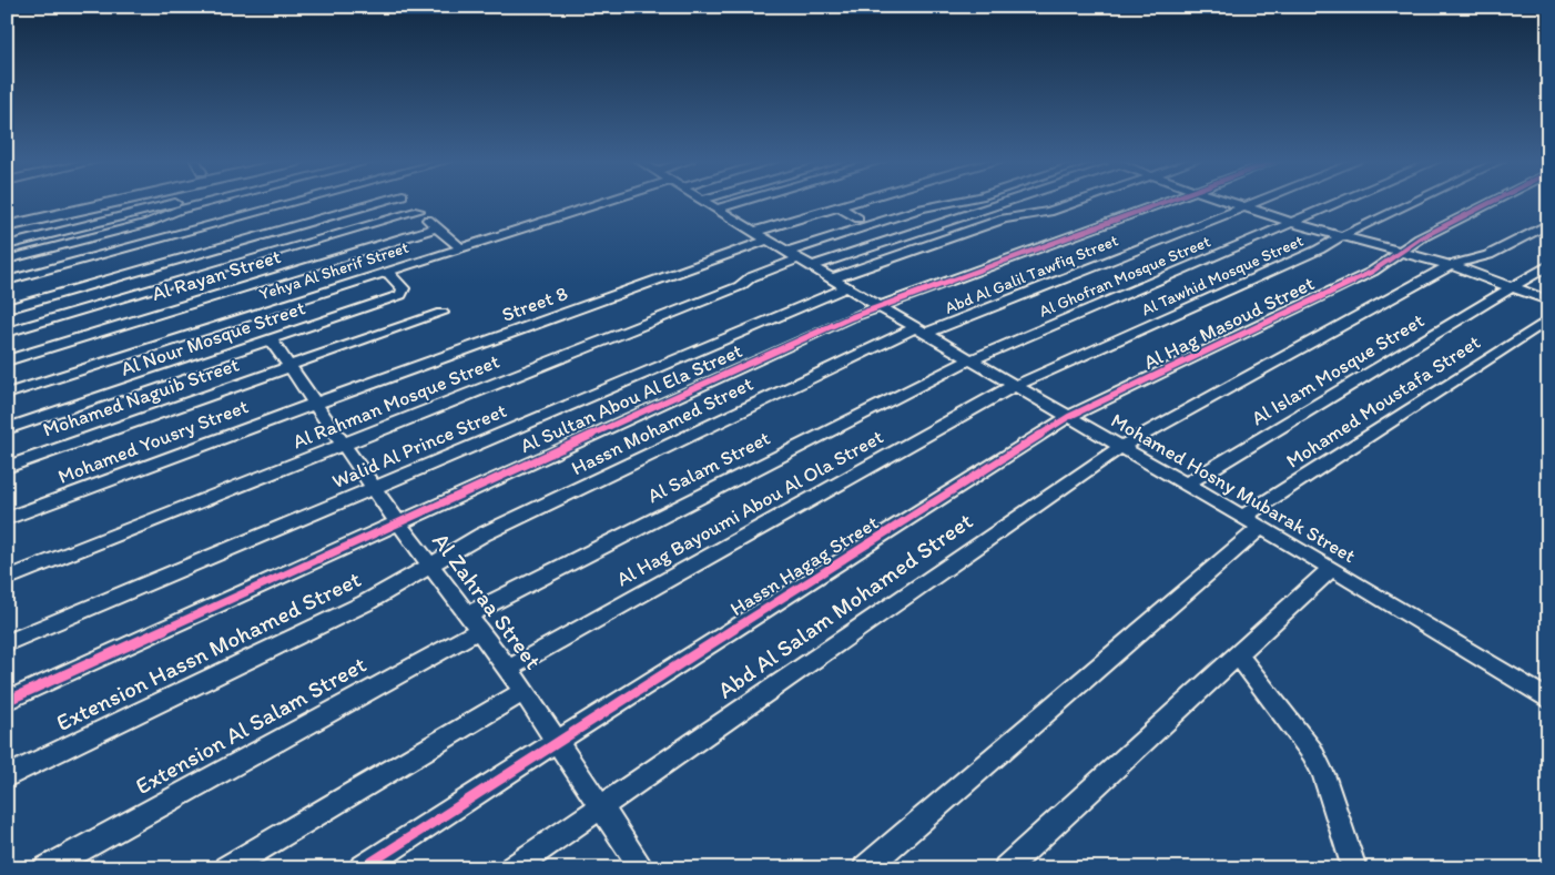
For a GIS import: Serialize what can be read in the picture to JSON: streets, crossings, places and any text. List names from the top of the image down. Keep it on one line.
{"streets":{"street":["Yehya Al Sherif Street","Abd Al Galil Tawfiq Street","Al Rayan Street","Al Tawhid Mosque Street","Al Ghofran Mosque Street","Street 8","Al Hag Masoud Street","Al Nour Mosque Street","Al Islam Mosque Street","Mohamed Naguib Street","Al Sultan Abou Al Ela Street","Al Rahman Mosque Street","Mohamed Moustafa Street","Hassn Mohamed Street","Mohamed Yousry Street","Walid Al Prince Street","Al Salam Street","Mohamed Hosny Mubarak Street","Al Hag Bayoumi Abou Al Ola Street","Hassn Hagag Street","Al Zahraa Street","Abd Al Salam Mohamed Street","Extension Hassn Mohamed Street","Extension Al Salam Street"]},"crossings":[["Yehya Al Sherif Street","Al Nour Mosque Street"],["Abd Al Galil Tawfiq Street","Hassn Mohamed Street"],["Abd Al Galil Tawfiq Street","Mohamed Hosny Mubarak Street"],["Al Tawhid Mosque Street","Mohamed Hosny Mubarak Street"],["Al Tawhid Mosque Street","Al Hag Bayoumi Abou Al Ola Street"],["Al Ghofran Mosque Street","Al Salam Street"],["Al Ghofran Mosque Street","Mohamed Hosny Mubarak Street"],["Street 8","Mohamed Yousry Street"],["Street 8","Mohamed Hosny Mubarak Street"],["Street 8","Al Zahraa Street"],["Al Hag Masoud Street","Mohamed Hosny Mubarak Street"],["Al Hag Masoud Street","Hassn Hagag Street"],["Al Nour Mosque Street","Al Zahraa Street"],["Al Islam Mosque Street","Mohamed Hosny Mubarak Street"],["Mohamed Naguib Street","Al Zahraa Street"],["Al Sultan Abou Al Ela Street","Mohamed Hosny Mubarak Street"],["Al Sultan Abou Al Ela Street","Al Zahraa Street"],["Al Rahman Mosque Street","Mohamed Hosny Mubarak Street"],["Al Rahman Mosque Street","Al Zahraa Street"],["Mohamed Moustafa Street","Mohamed Hosny Mubarak Street"],["Hassn Mohamed Street","Mohamed Hosny Mubarak Street"],["Hassn Mohamed Street","Al Zahraa Street"],["Hassn Mohamed Street","Extension Hassn Mohamed Street"],["Mohamed Yousry Street","Al Zahraa Street"],["Walid Al Prince Street","Mohamed Hosny Mubarak Street"],["Walid Al Prince Street","Al Zahraa Street"],["Al Salam Street","Mohamed Hosny Mubarak Street"],["Al Salam Street","Al Zahraa Street"],["Al Salam Street","Extension Al Salam Street"],["Mohamed Hosny Mubarak Street","Al Hag Bayoumi Abou Al Ola Street"],["Mohamed Hosny Mubarak Street","Hassn Hagag Street"],["Mohamed Hosny Mubarak Street","Abd Al Salam Mohamed Street"],["Al Hag Bayoumi Abou Al Ola Street","Al Zahraa Street"],["Hassn Hagag Street","Al Zahraa Street"],["Al Zahraa Street","Abd Al Salam Mohamed Street"],["Al Zahraa Street","Extension Hassn Mohamed Street"],["Al Zahraa Street","Extension Al Salam Street"]]}
